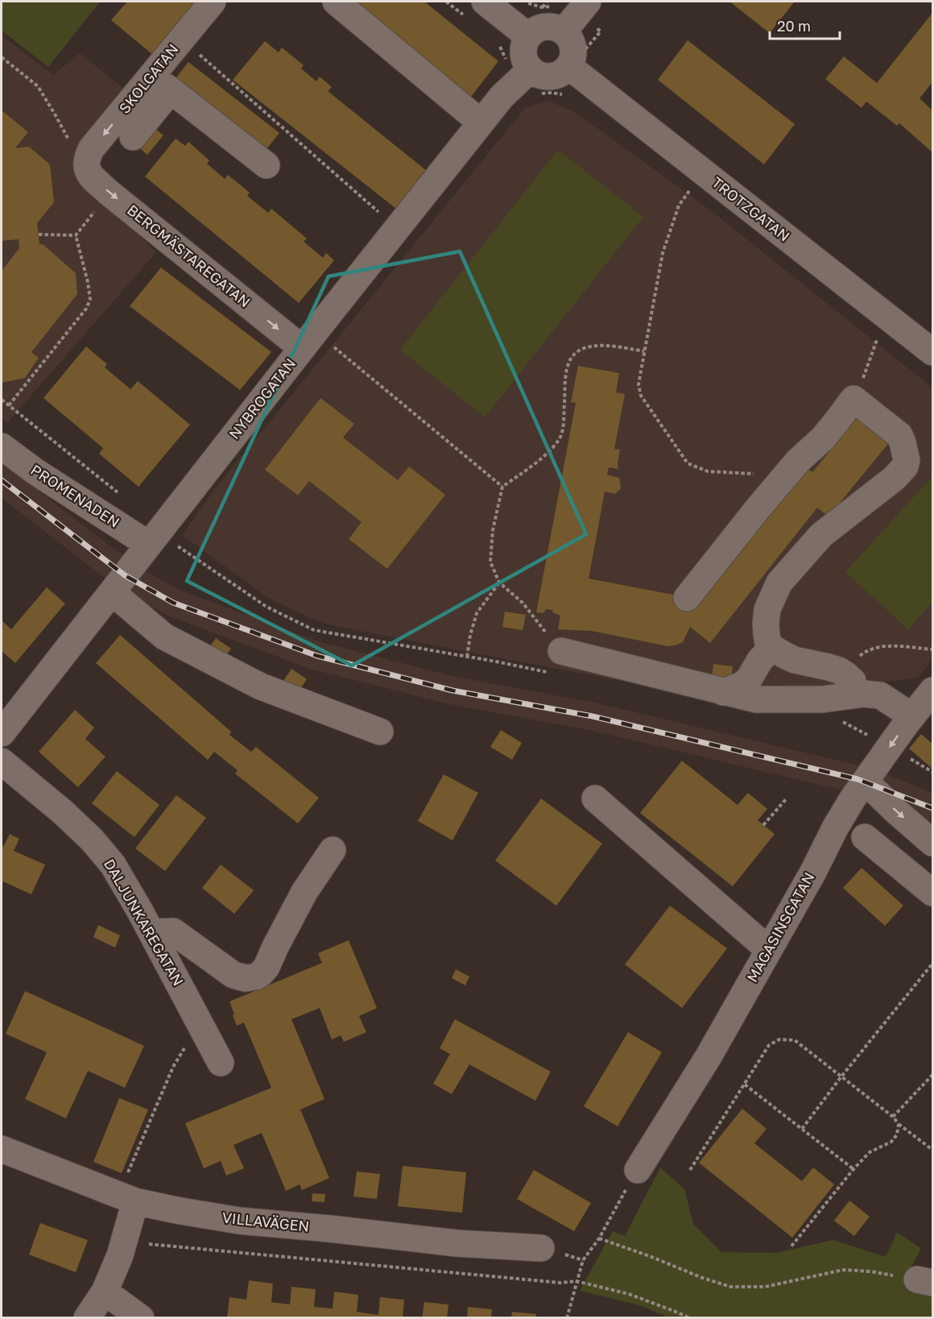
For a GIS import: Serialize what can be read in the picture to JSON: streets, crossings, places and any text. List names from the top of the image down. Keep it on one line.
{"streets":{"street":["SKOLGATAN","TROTZGATAN","BERGMÄSTAREGATAN","NYBROGATAN","PROMENADEN","DALJUNKAREGATAN","MAGASINSGATAN","VILLAVÄGEN"]},"crossings":[["SKOLGATAN","BERGMÄSTAREGATAN"],["TROTZGATAN","NYBROGATAN"],["BERGMÄSTAREGATAN","NYBROGATAN"],["NYBROGATAN","PROMENADEN"]],"one_way":["BERGMÄSTAREGATAN"],"scale_bar":"20 m"}
